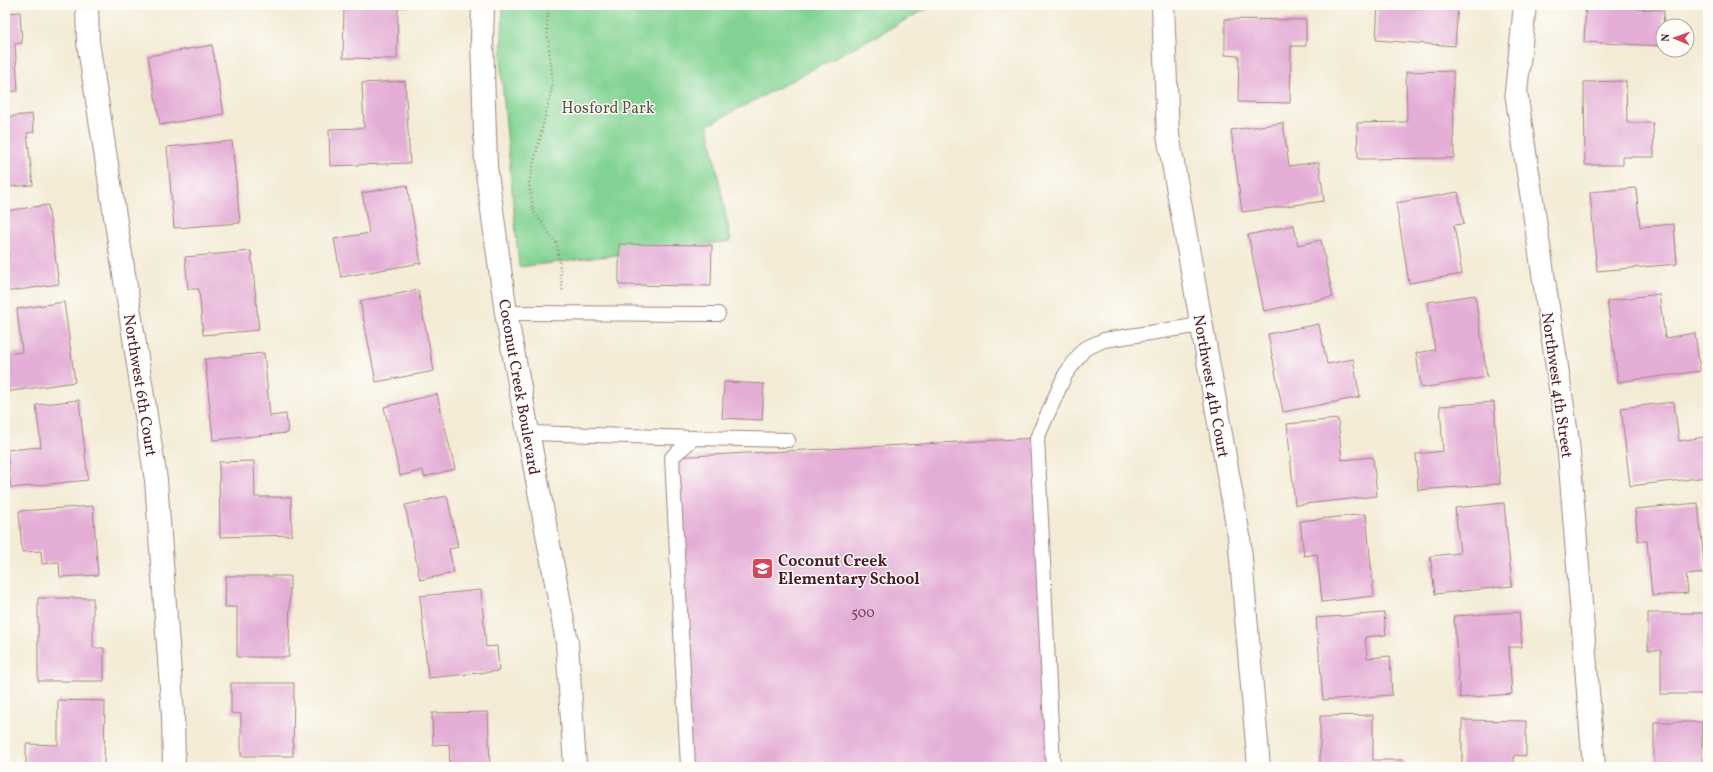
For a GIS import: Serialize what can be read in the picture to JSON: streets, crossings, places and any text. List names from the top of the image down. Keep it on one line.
{"streets":{"street":["Northwest 6th Court","Northwest 4th Street","Northwest 4th Court","Coconut Creek Boulevard"]},"parks":["Hosford Park"],"places":{"school or university":["Coconut Creek Elementary School"]},"house_numbers":["500"],"north":"left"}
